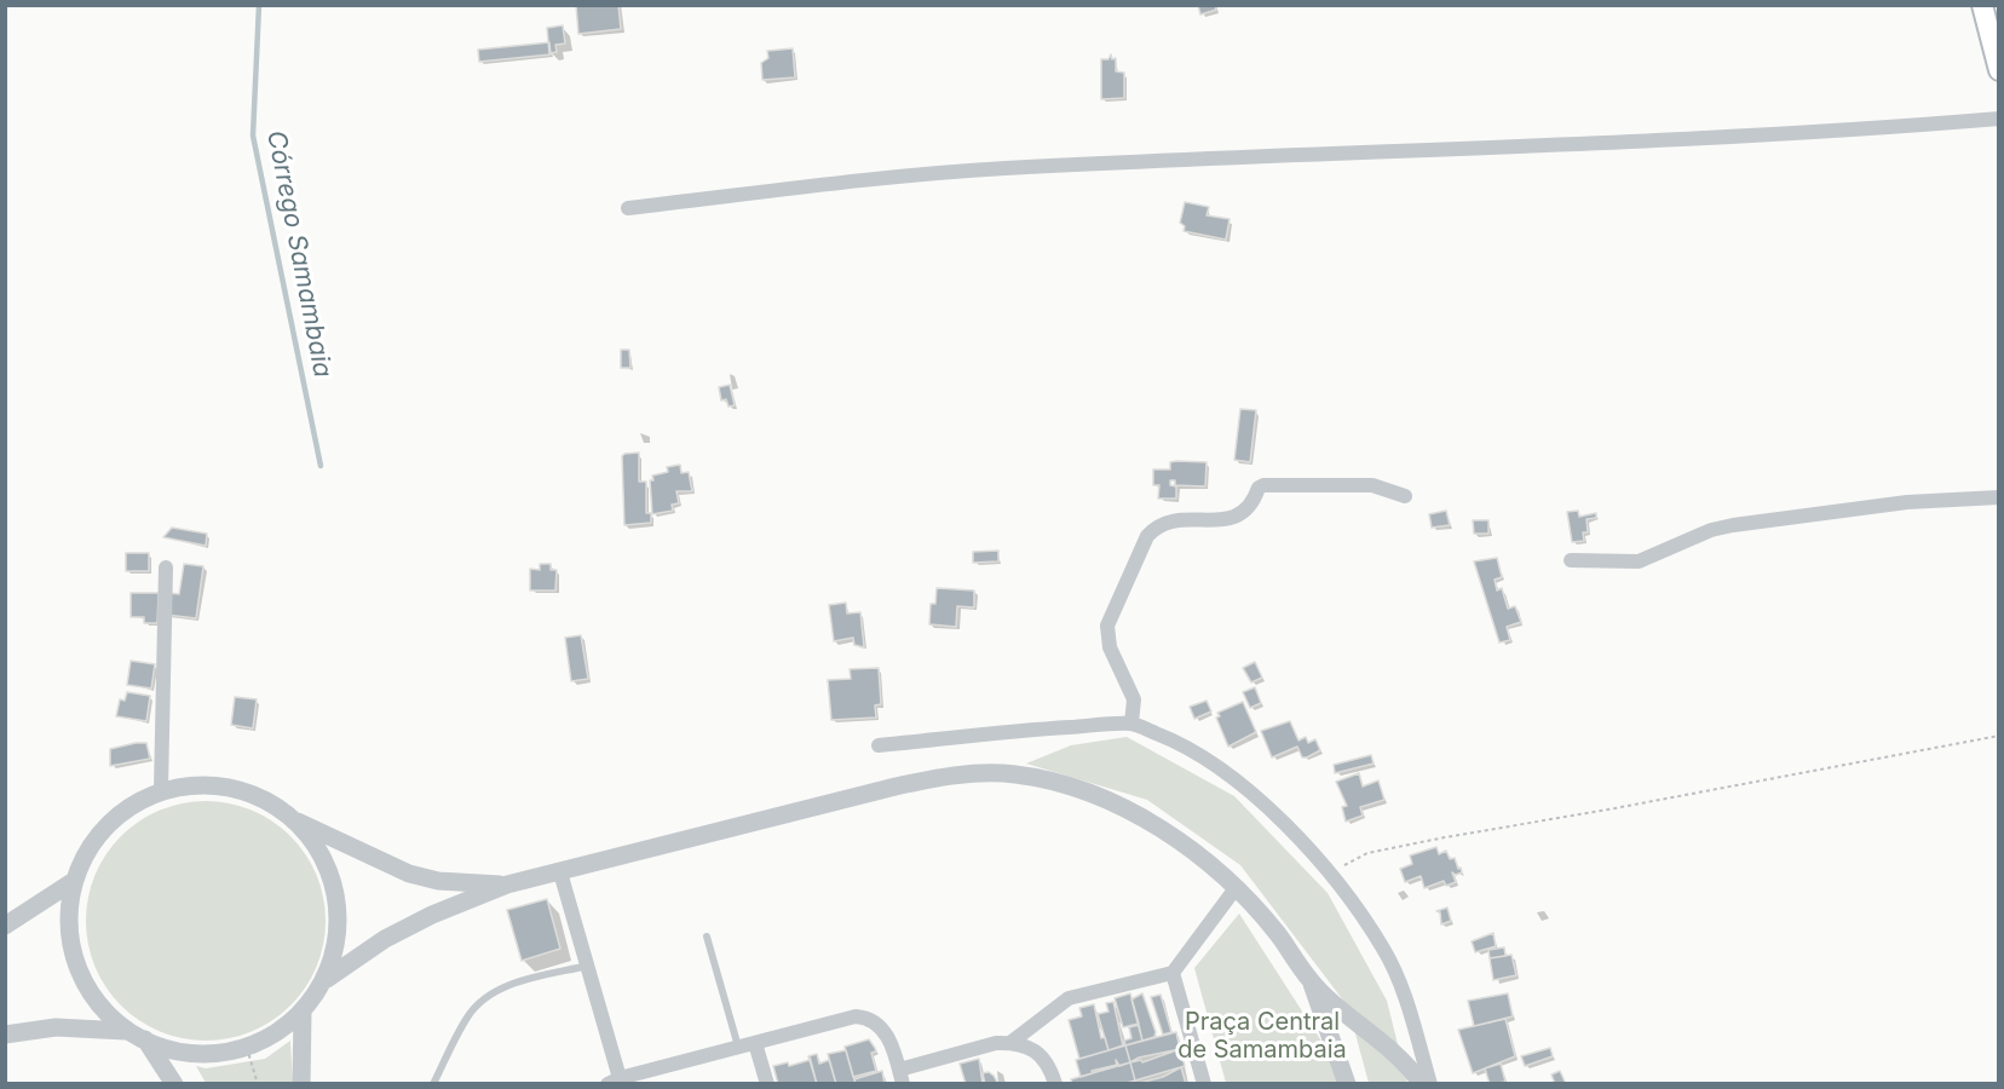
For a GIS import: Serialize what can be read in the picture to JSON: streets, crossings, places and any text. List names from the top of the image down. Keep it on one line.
{"water":["Córrego Samambaia"],"parks":["Praça Central de Samambaia"]}
